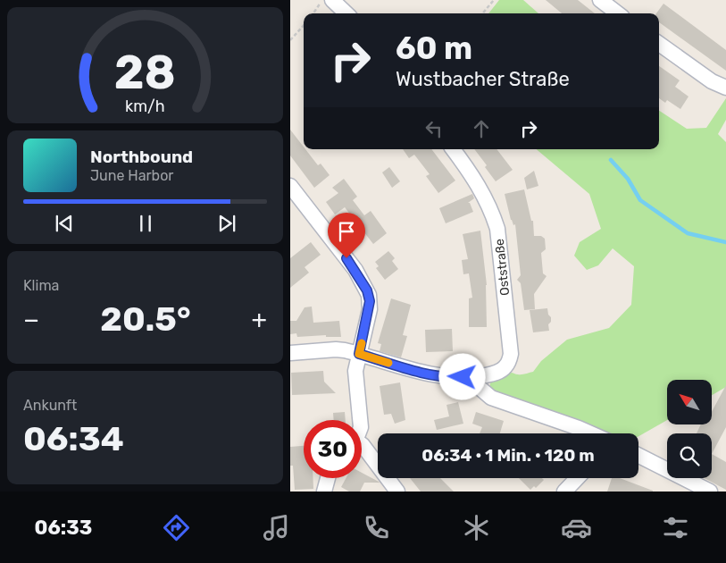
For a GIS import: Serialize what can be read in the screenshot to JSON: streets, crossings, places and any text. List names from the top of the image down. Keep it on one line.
{"streets":{"street":["Oststraße"]},"north":"top left","page":{"turn":["60 m","Wustbacher Straße"],"song":["Northbound","June Harbor"],"tile":["Klima",["Ankunft","06:34"]],"heat":["−","20.5°","+"],"limit":"30","trip":"06:34 · 1 Min. · 120 m","tabs":"06:33","gauge":["28","km/h"]}}
